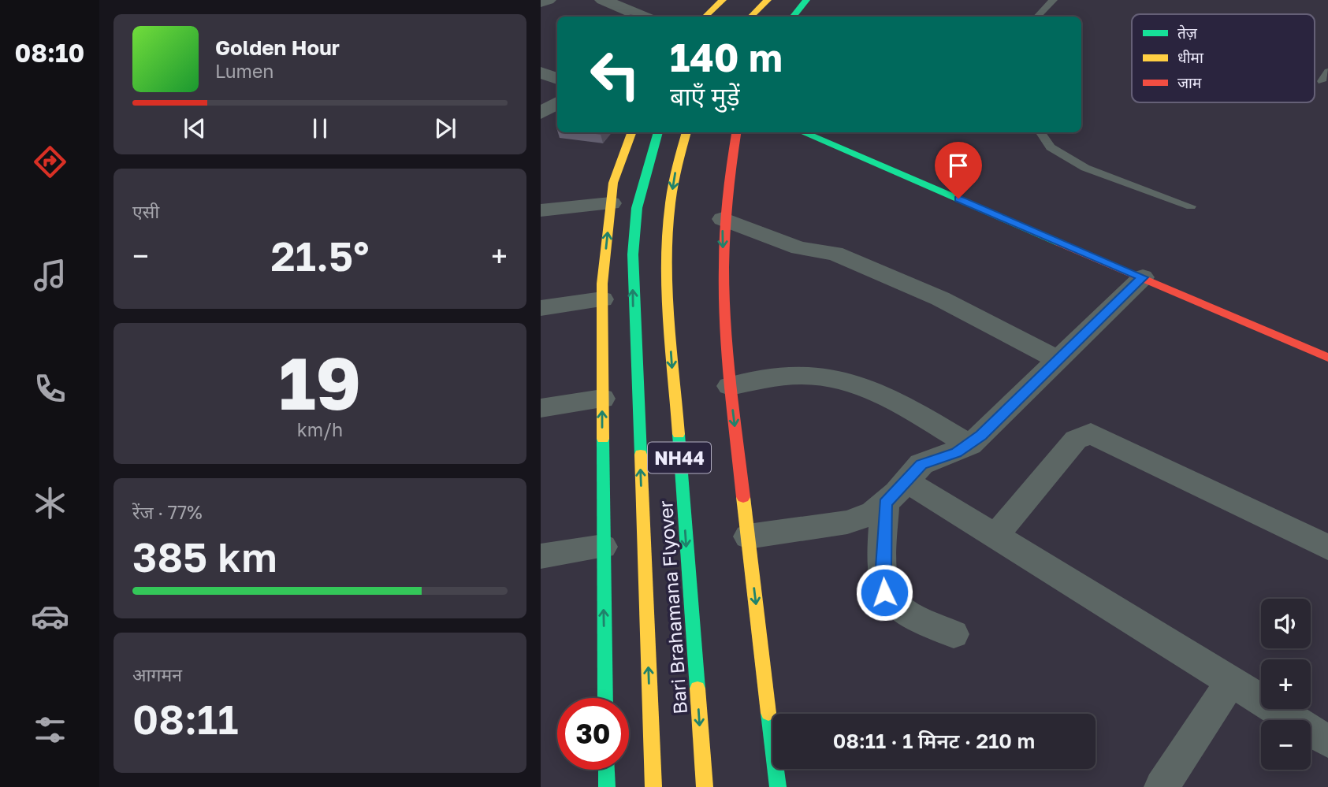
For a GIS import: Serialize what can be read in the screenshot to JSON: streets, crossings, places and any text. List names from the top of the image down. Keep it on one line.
{"streets":{"main road":["NH44","Bari Brahamana Flyover"]},"legend":["तेज़","धीमा","जाम"],"page":{"tabs":"08:10","turn":["140 m","बाएँ मुड़ें"],"song":["Golden Hour","Lumen"],"tile":["एसी",["19","km/h"],["रेंज · 77%","385 km"],["आगमन","08:11"]],"heat":["−","21.5°","+"],"map_buttons":["+","−"],"limit":"30","trip":"08:11 · 1 मिनट · 210 m"}}
